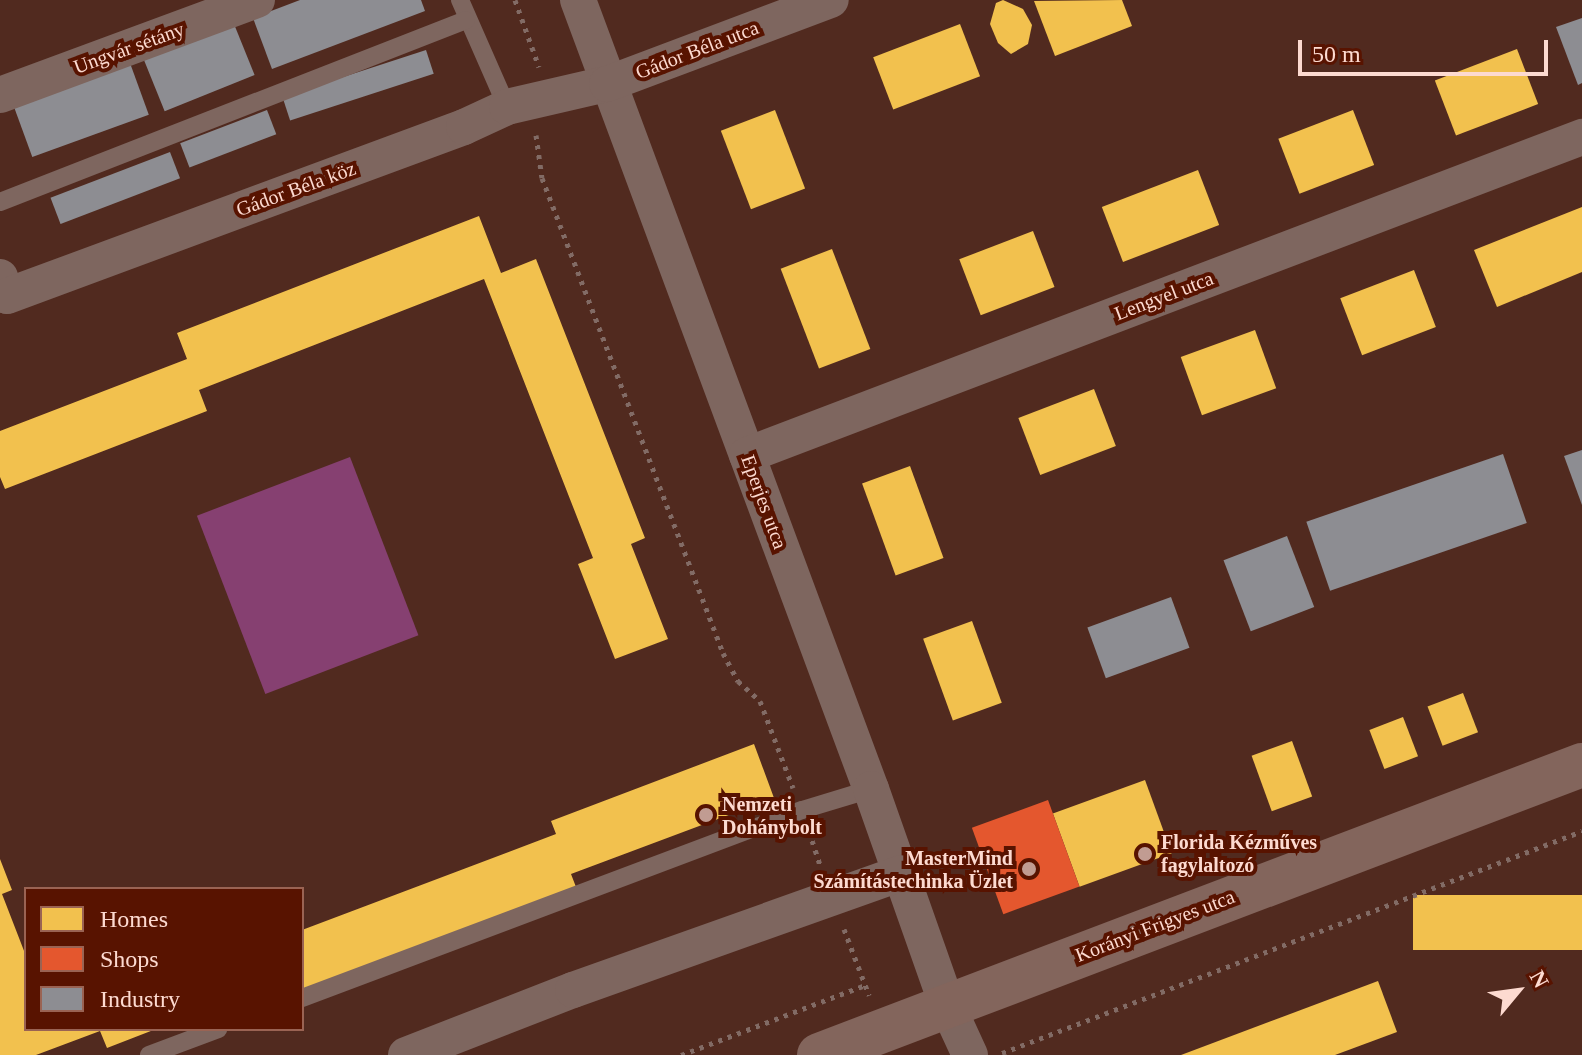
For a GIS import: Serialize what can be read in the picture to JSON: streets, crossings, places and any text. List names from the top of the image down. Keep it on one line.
{"streets":{"street":["Ungvár sétány","Gádor Béla utca","Gádor Béla köz","Lengyel utca","Eperjes utca","Korányi Frigyes utca"]},"crossings":[["Gádor Béla utca","Gádor Béla köz"],["Gádor Béla utca","Eperjes utca"],["Gádor Béla köz","Eperjes utca"],["Lengyel utca","Eperjes utca"],["Eperjes utca","Korányi Frigyes utca"]],"places":["Nemzeti Dohánybolt","Florida Kézműves fagylaltozó","MasterMind Számítástechinka Üzlet"],"legend":["Homes","Shops","Industry"],"scale_bar":"50 m","north":"top right"}
